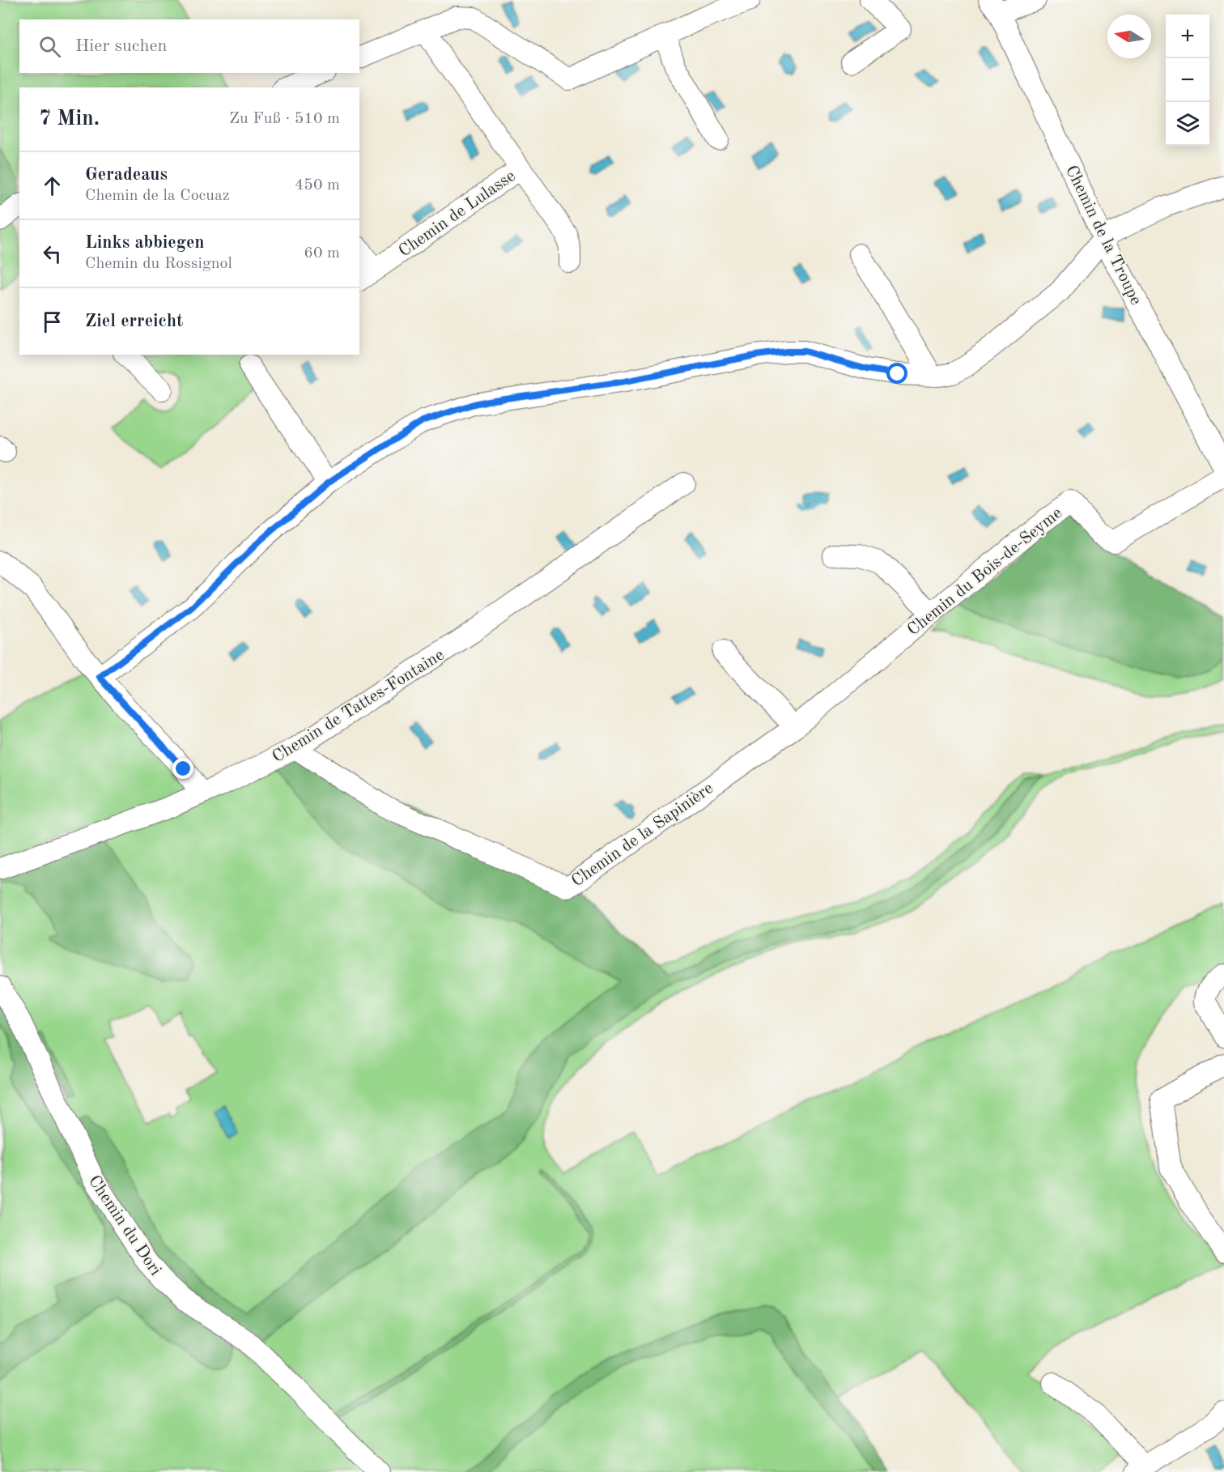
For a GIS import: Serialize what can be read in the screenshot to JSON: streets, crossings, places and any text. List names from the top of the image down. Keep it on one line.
{"streets":{"street":["Chemin de Lulasse","Chemin de la Troupe","Chemin du Bois-de-Seyme","Chemin de Tattes-Fontaine","Chemin de la Sapinière","Chemin du Dori"]},"crossings":[["Chemin du Bois-de-Seyme","Chemin de la Sapinière"],["Chemin de Tattes-Fontaine","Chemin de la Sapinière"]],"north":"left","page":{"map_buttons":["+","−"],"search":"Hier suchen","heading":["7 Min.","Zu Fuß · 510 m"],"list":[["Geradeaus","Chemin de la Cocuaz","450 m"],["Links abbiegen","Chemin du Rossignol","60 m"],"Ziel erreicht"]}}
